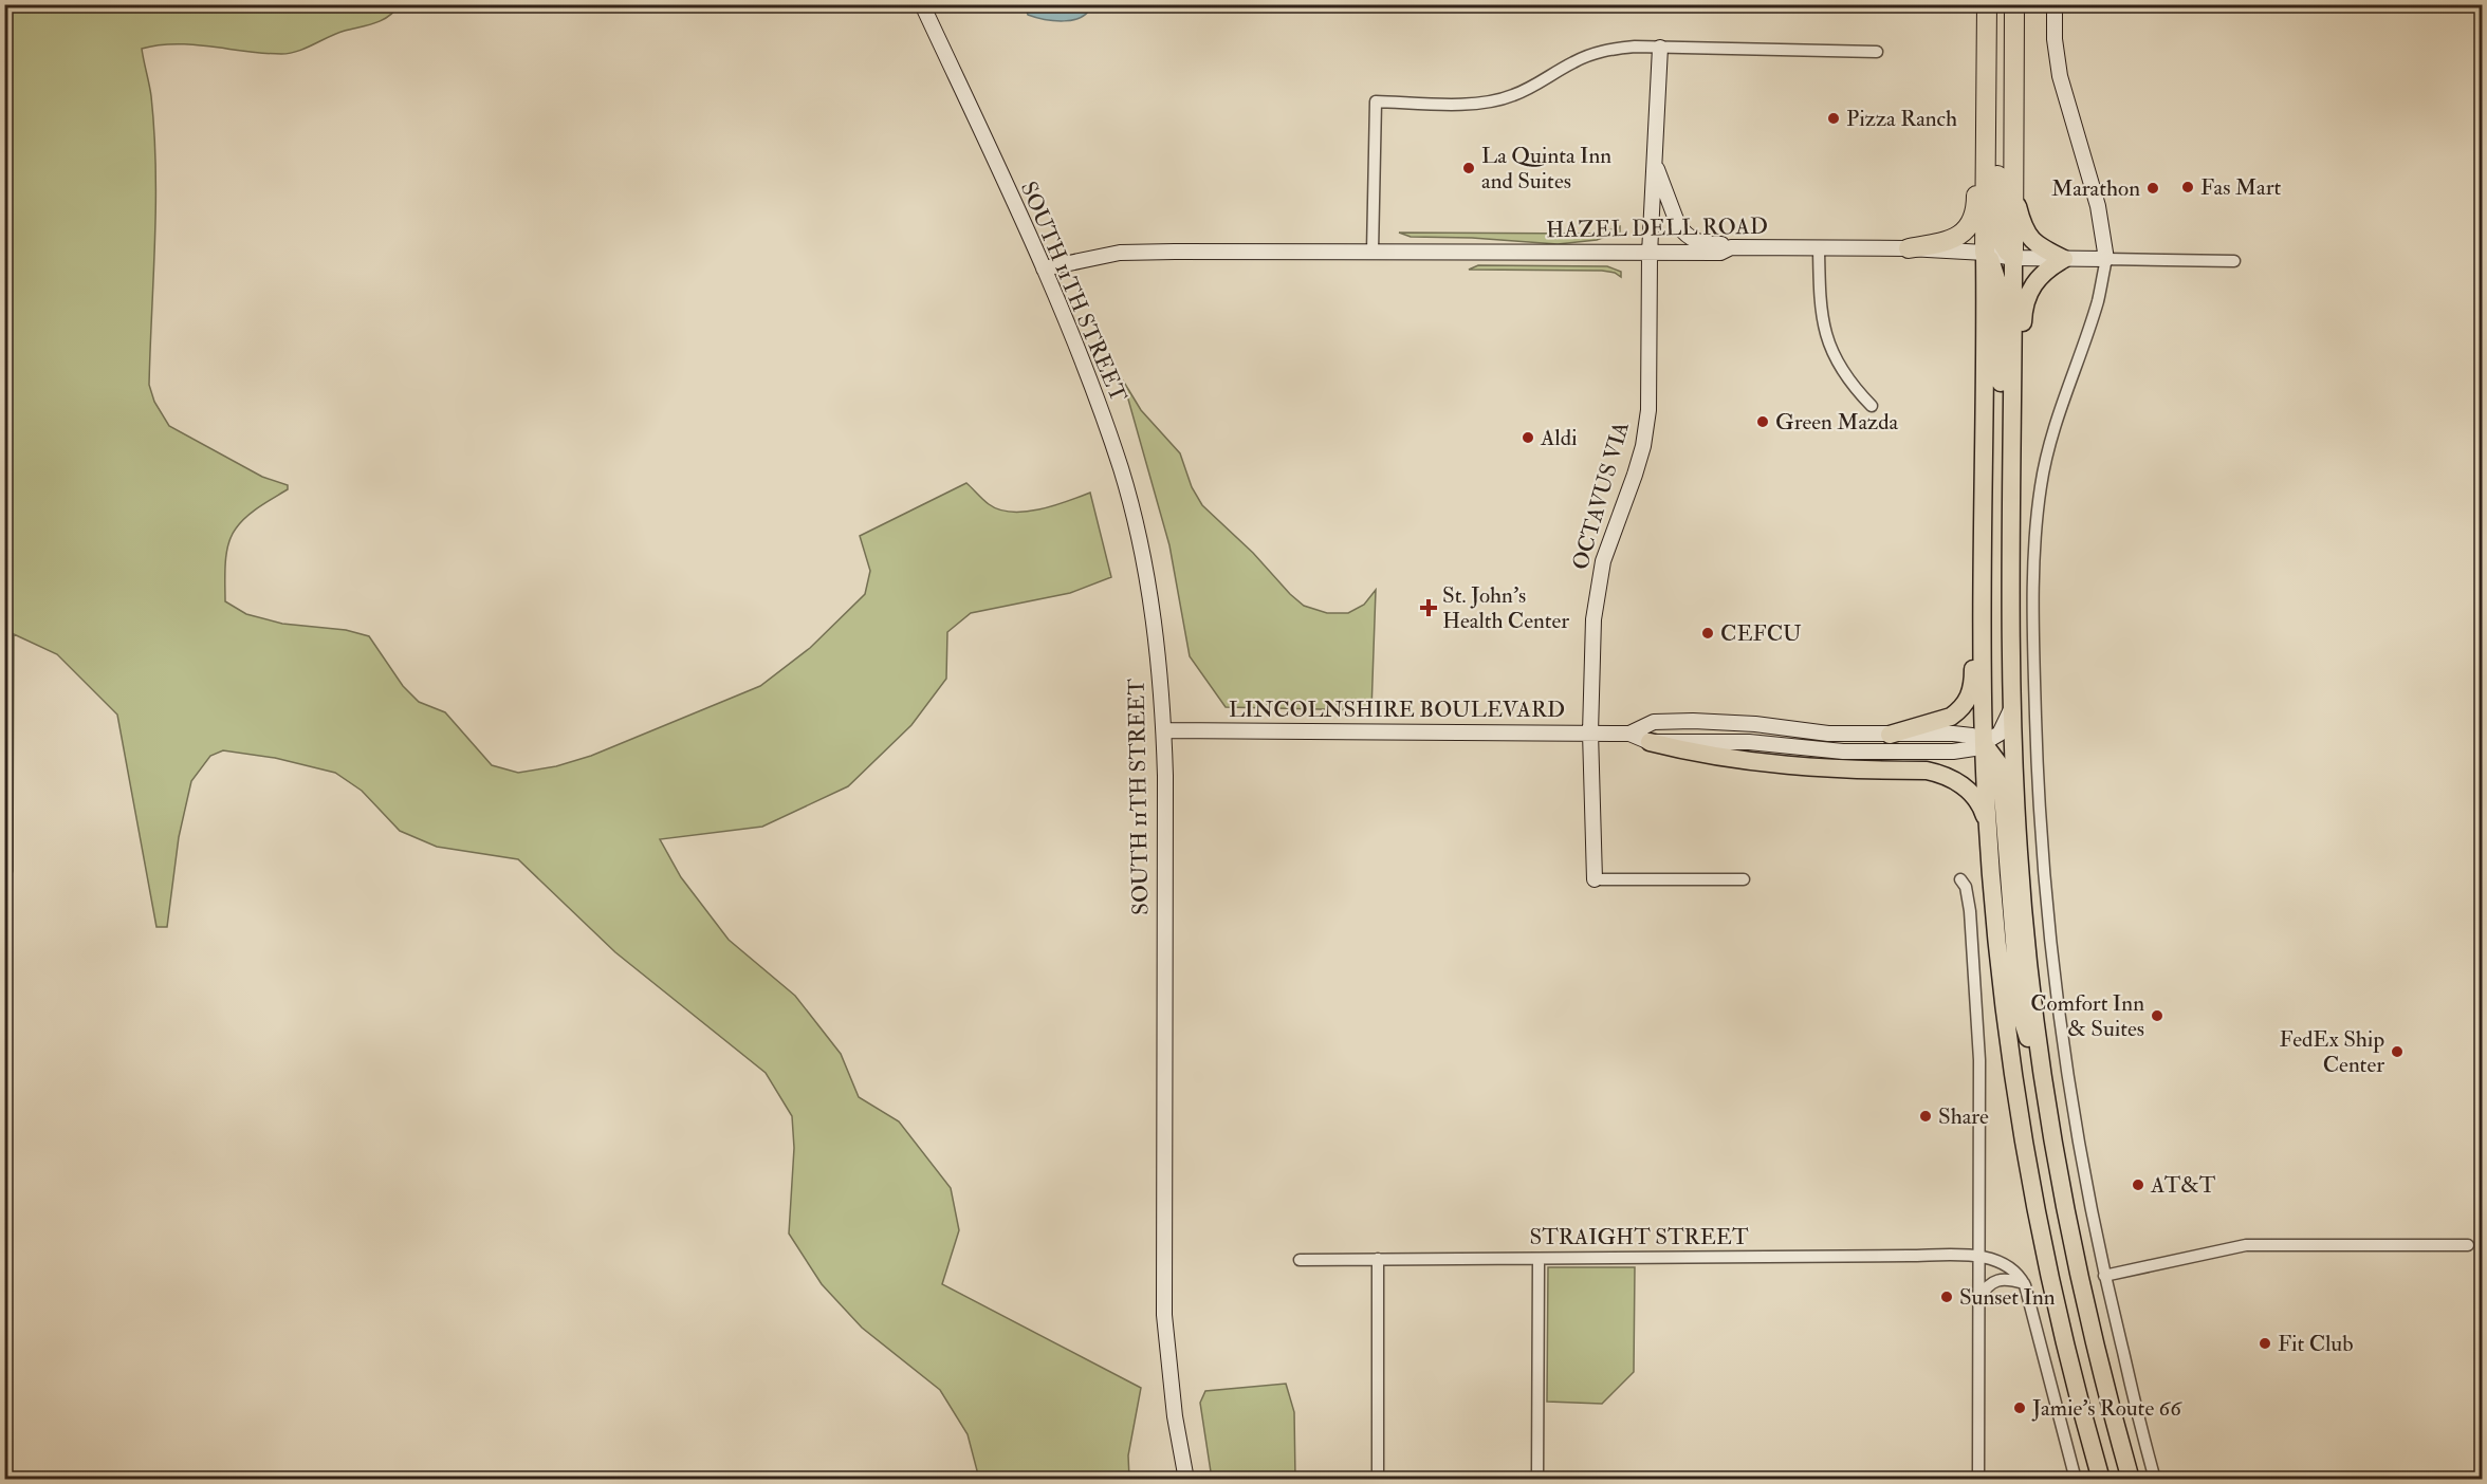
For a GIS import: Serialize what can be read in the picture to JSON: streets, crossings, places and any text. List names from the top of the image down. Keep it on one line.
{"streets":{"street":["HAZEL DELL ROAD","SOUTH 11TH STREET","OCTAVUS VIA","LINCOLNSHIRE BOULEVARD","STRAIGHT STREET"]},"crossings":[["HAZEL DELL ROAD","SOUTH 11TH STREET"],["HAZEL DELL ROAD","OCTAVUS VIA"],["SOUTH 11TH STREET","LINCOLNSHIRE BOULEVARD"],["OCTAVUS VIA","LINCOLNSHIRE BOULEVARD"]],"places":{"other":["Pizza Ranch","La Quinta Inn and Suites","Fas Mart","Marathon","Green Mazda","Aldi","CEFCU","Comfort Inn & Suites","FedEx Ship Center","Share","AT&T","Sunset Inn","Fit Club","Jamie's Route 66"],"health":["St. John's Health Center"]}}
